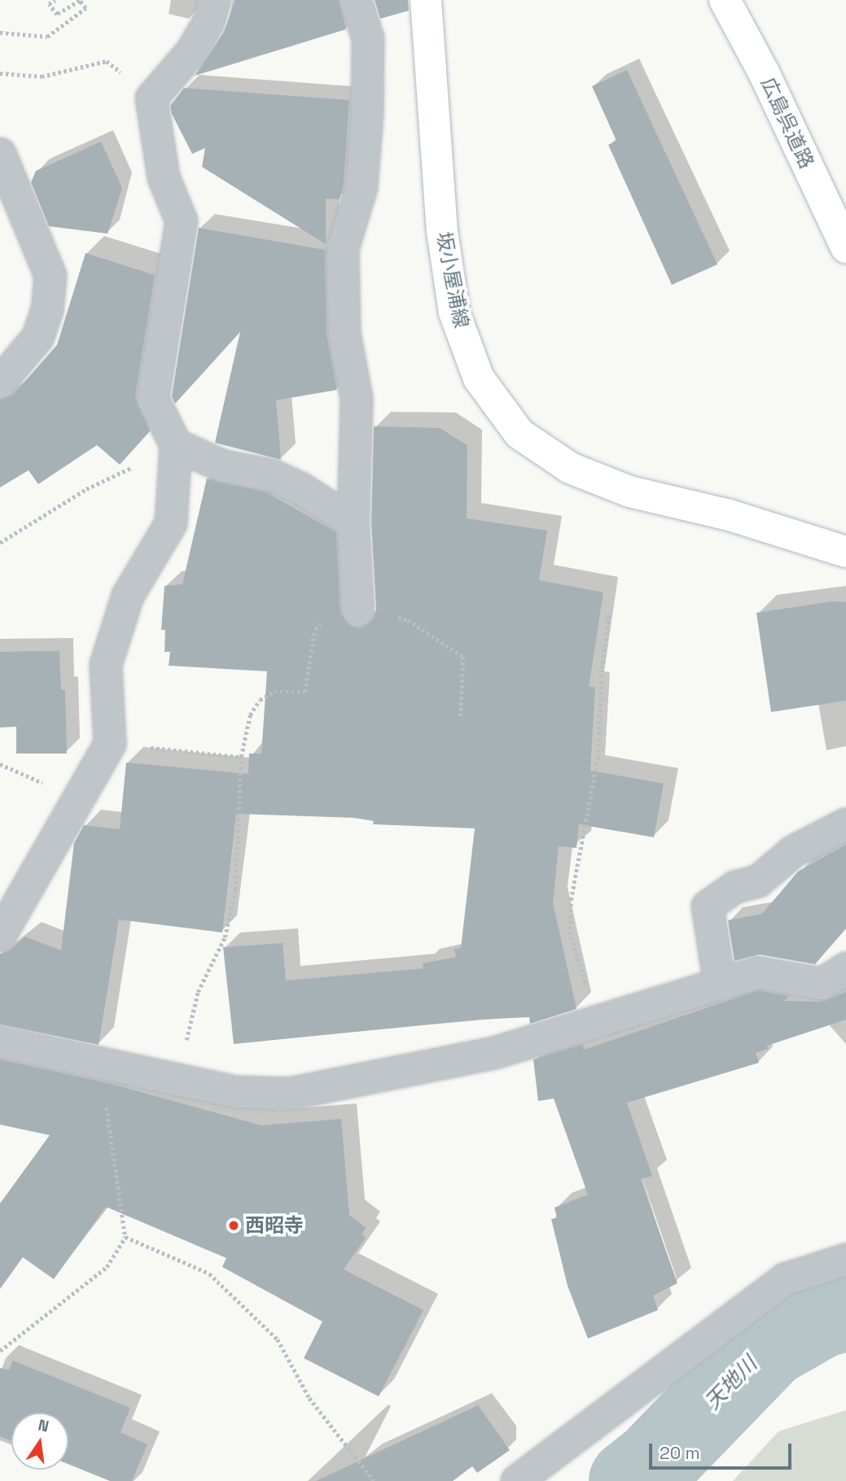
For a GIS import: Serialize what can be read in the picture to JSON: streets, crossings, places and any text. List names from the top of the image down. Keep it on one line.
{"streets":{"main road":["広島呉道路","坂小屋浦線"]},"water":["天地川"],"places":["西昭寺"],"scale_bar":"20 m","north":"top"}
